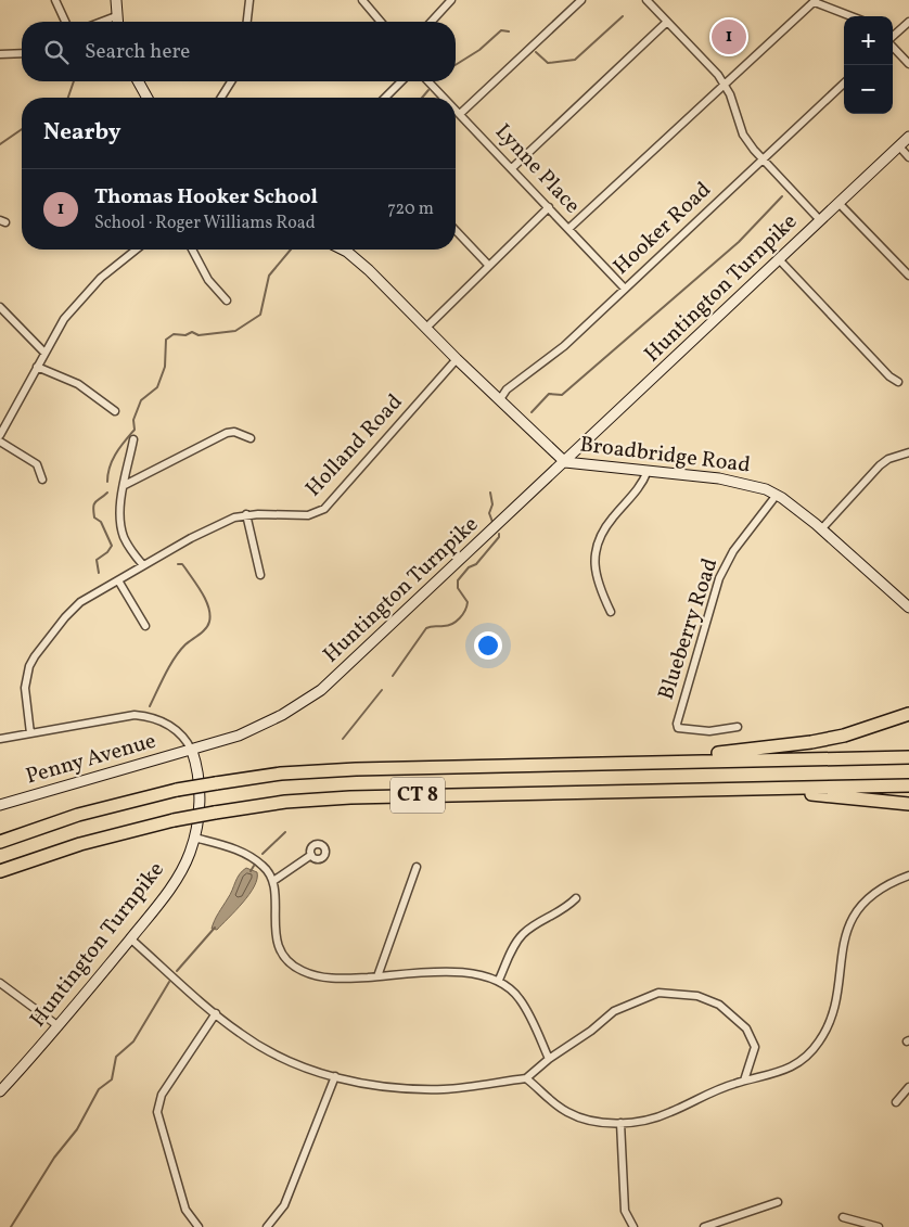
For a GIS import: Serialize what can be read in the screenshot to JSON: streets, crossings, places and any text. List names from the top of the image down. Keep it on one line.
{"streets":{"highway":["CT 8"],"main road":["Huntington Turnpike","Broadbridge Road","Penny Avenue"],"street":["Lynne Place","Hooker Road","Holland Road","Blueberry Road"]},"crossings":[["Lynne Place","Hooker Road"],["Hooker Road","Broadbridge Road"],["Huntington Turnpike","Broadbridge Road"],["Huntington Turnpike","Penny Avenue"],["Holland Road","Broadbridge Road"],["Broadbridge Road","Blueberry Road"]],"page":{"map_buttons":["+","−"],"pins":"1","search":"Search here","heading":"Nearby","list":[{"mark":"1","name":"Thomas Hooker School","note":"School · Roger Williams Road","value":"720 m"}]}}
